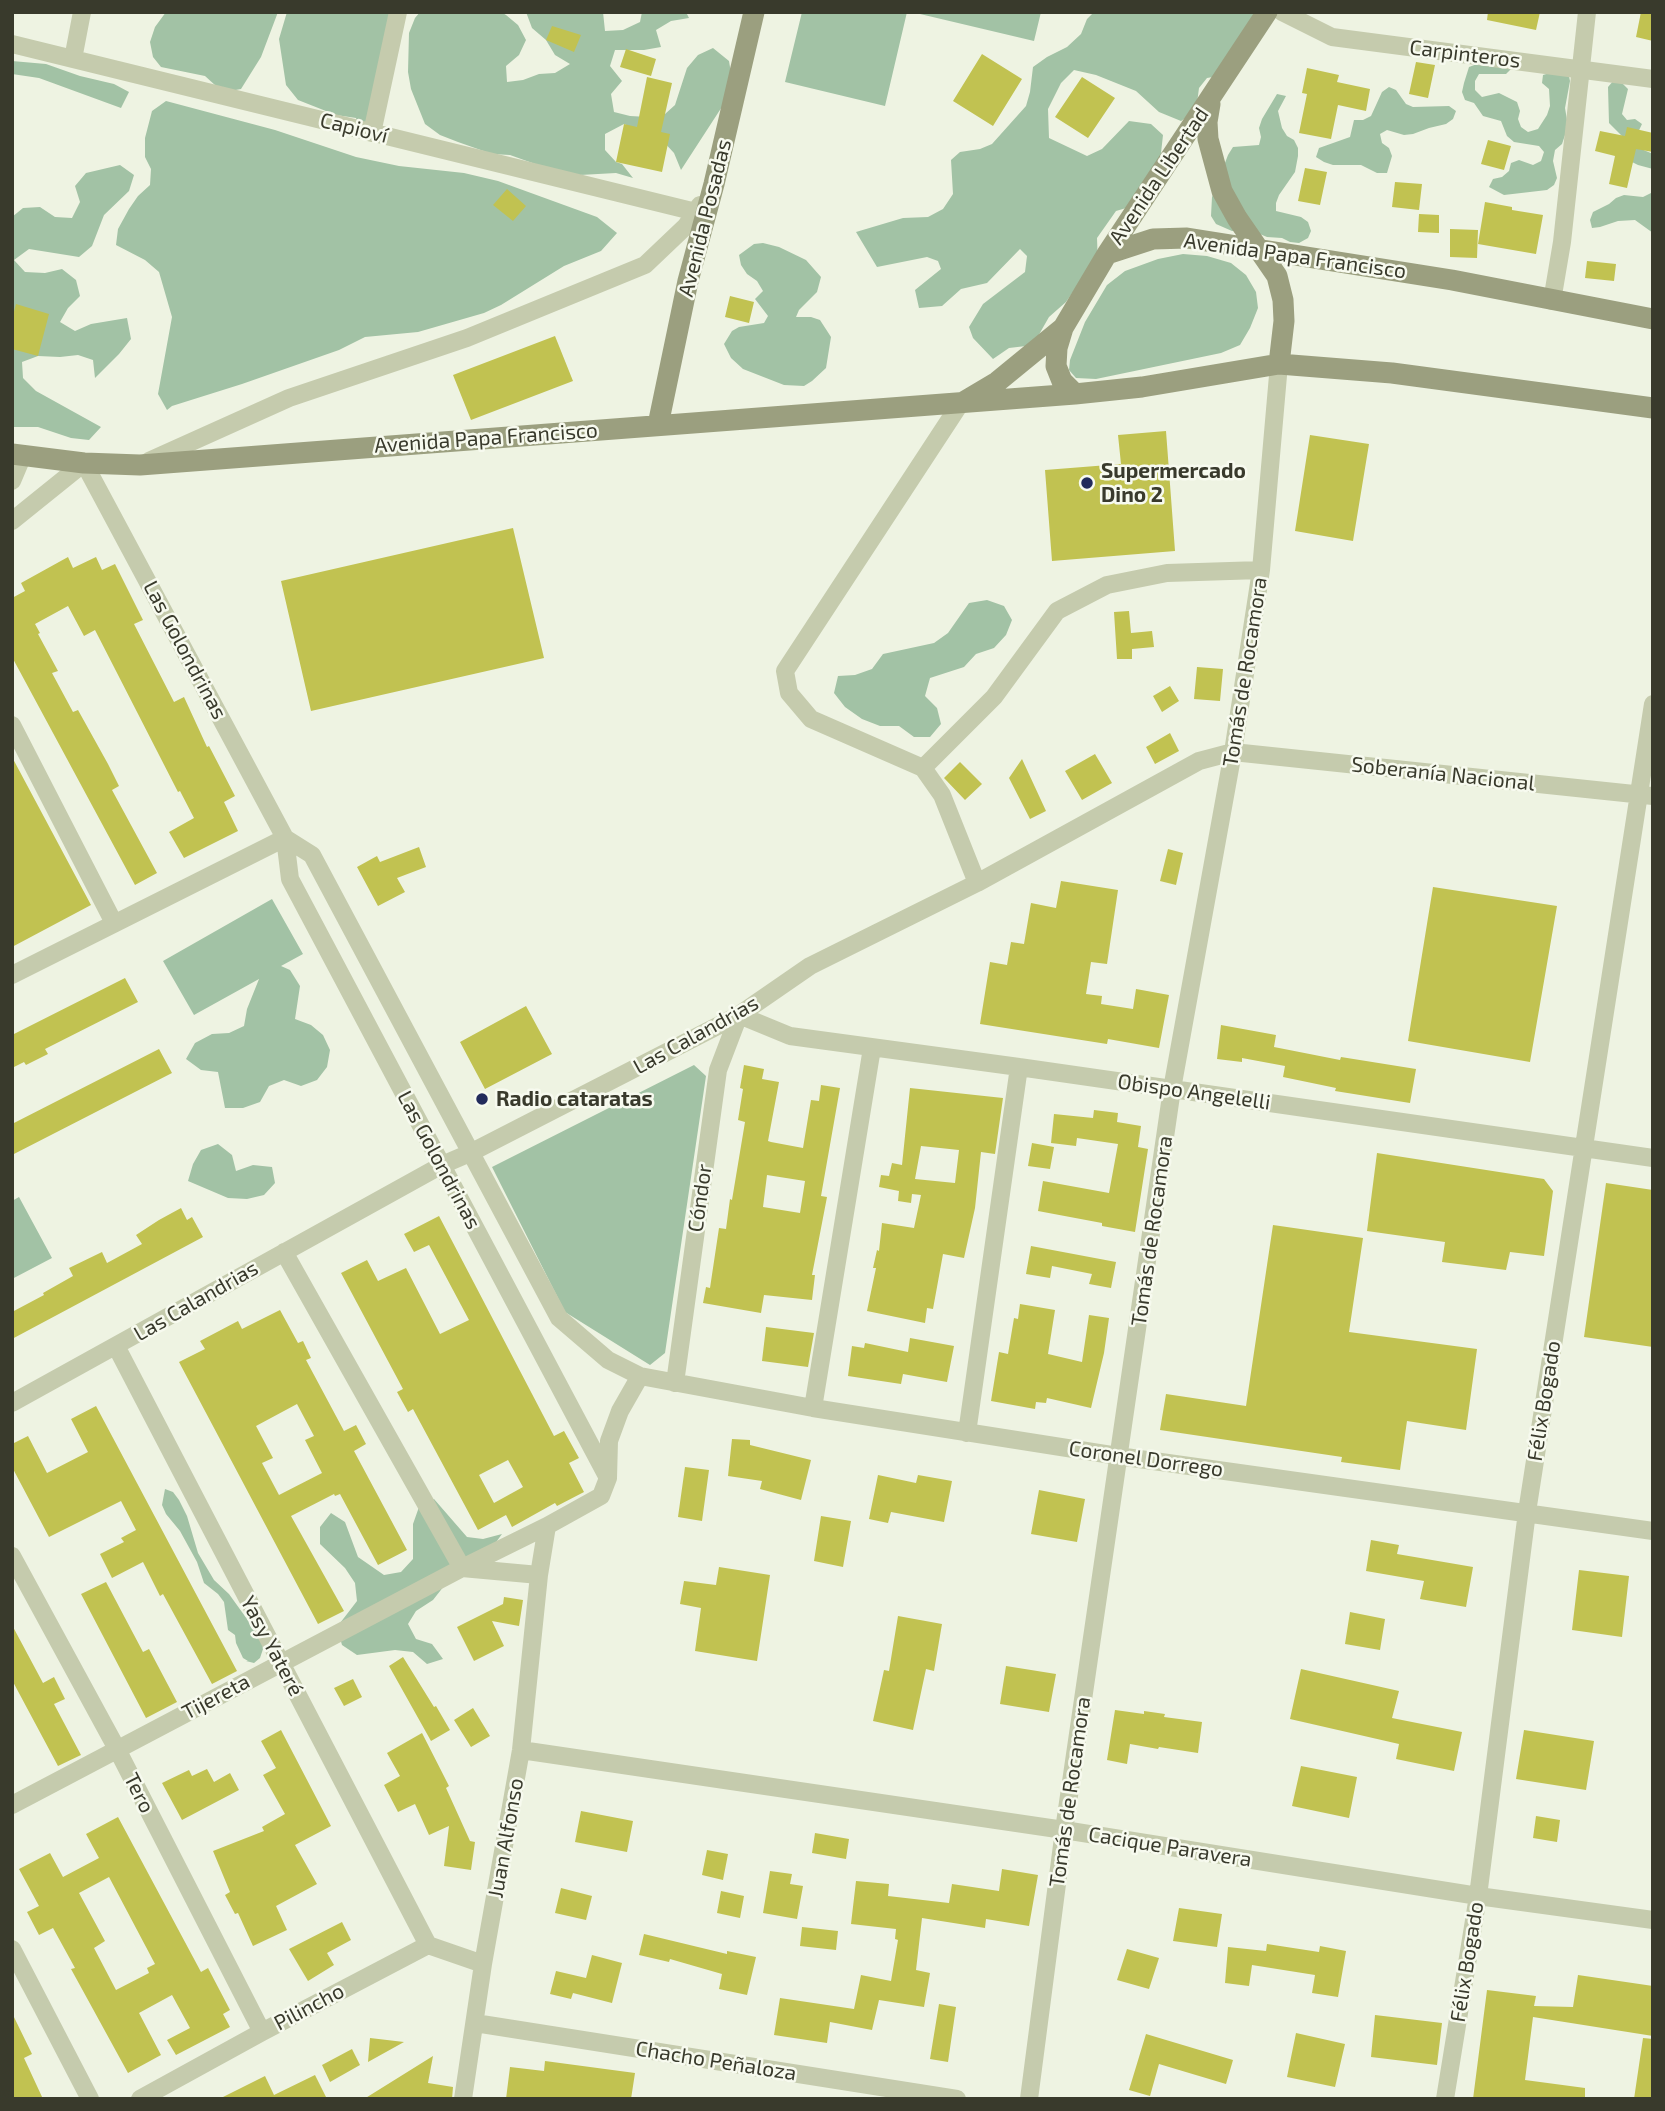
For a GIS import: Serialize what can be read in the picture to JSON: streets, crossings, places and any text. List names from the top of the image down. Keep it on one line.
{"streets":{"main road":["Avenida Libertad","Avenida Posadas","Avenida Papa Francisco"],"street":["Carpinteros","Capioví","Las Golondrinas","Tomás de Rocamora","Soberanía Nacional","Las Calandrias","Obispo Angelelli","Cóndor","Félix Bogado","Coronel Dorrego","Yasy Yateré","Tijereta","Tero","Juan Alfonso","Cacique Paravera","Pilincho","Chacho Peñaloza"]},"crossings":[["Avenida Libertad","Avenida Papa Francisco"],["Avenida Libertad","Tomás de Rocamora"],["Avenida Posadas","Avenida Papa Francisco"],["Avenida Papa Francisco","Las Golondrinas"],["Avenida Papa Francisco","Tomás de Rocamora"],["Las Golondrinas","Las Calandrias"],["Las Golondrinas","Coronel Dorrego"],["Las Golondrinas","Tijereta"],["Tomás de Rocamora","Soberanía Nacional"],["Tomás de Rocamora","Las Calandrias"],["Tomás de Rocamora","Obispo Angelelli"],["Tomás de Rocamora","Coronel Dorrego"],["Tomás de Rocamora","Cacique Paravera"],["Soberanía Nacional","Las Calandrias"],["Soberanía Nacional","Félix Bogado"],["Las Calandrias","Obispo Angelelli"],["Las Calandrias","Cóndor"],["Las Calandrias","Yasy Yateré"],["Obispo Angelelli","Cóndor"],["Obispo Angelelli","Félix Bogado"],["Cóndor","Coronel Dorrego"],["Félix Bogado","Coronel Dorrego"],["Félix Bogado","Cacique Paravera"],["Yasy Yateré","Tijereta"],["Yasy Yateré","Pilincho"],["Tijereta","Tero"],["Tijereta","Juan Alfonso"],["Tero","Pilincho"],["Juan Alfonso","Cacique Paravera"],["Juan Alfonso","Chacho Peñaloza"]],"places":["Supermercado Dino 2","Radio cataratas"]}
